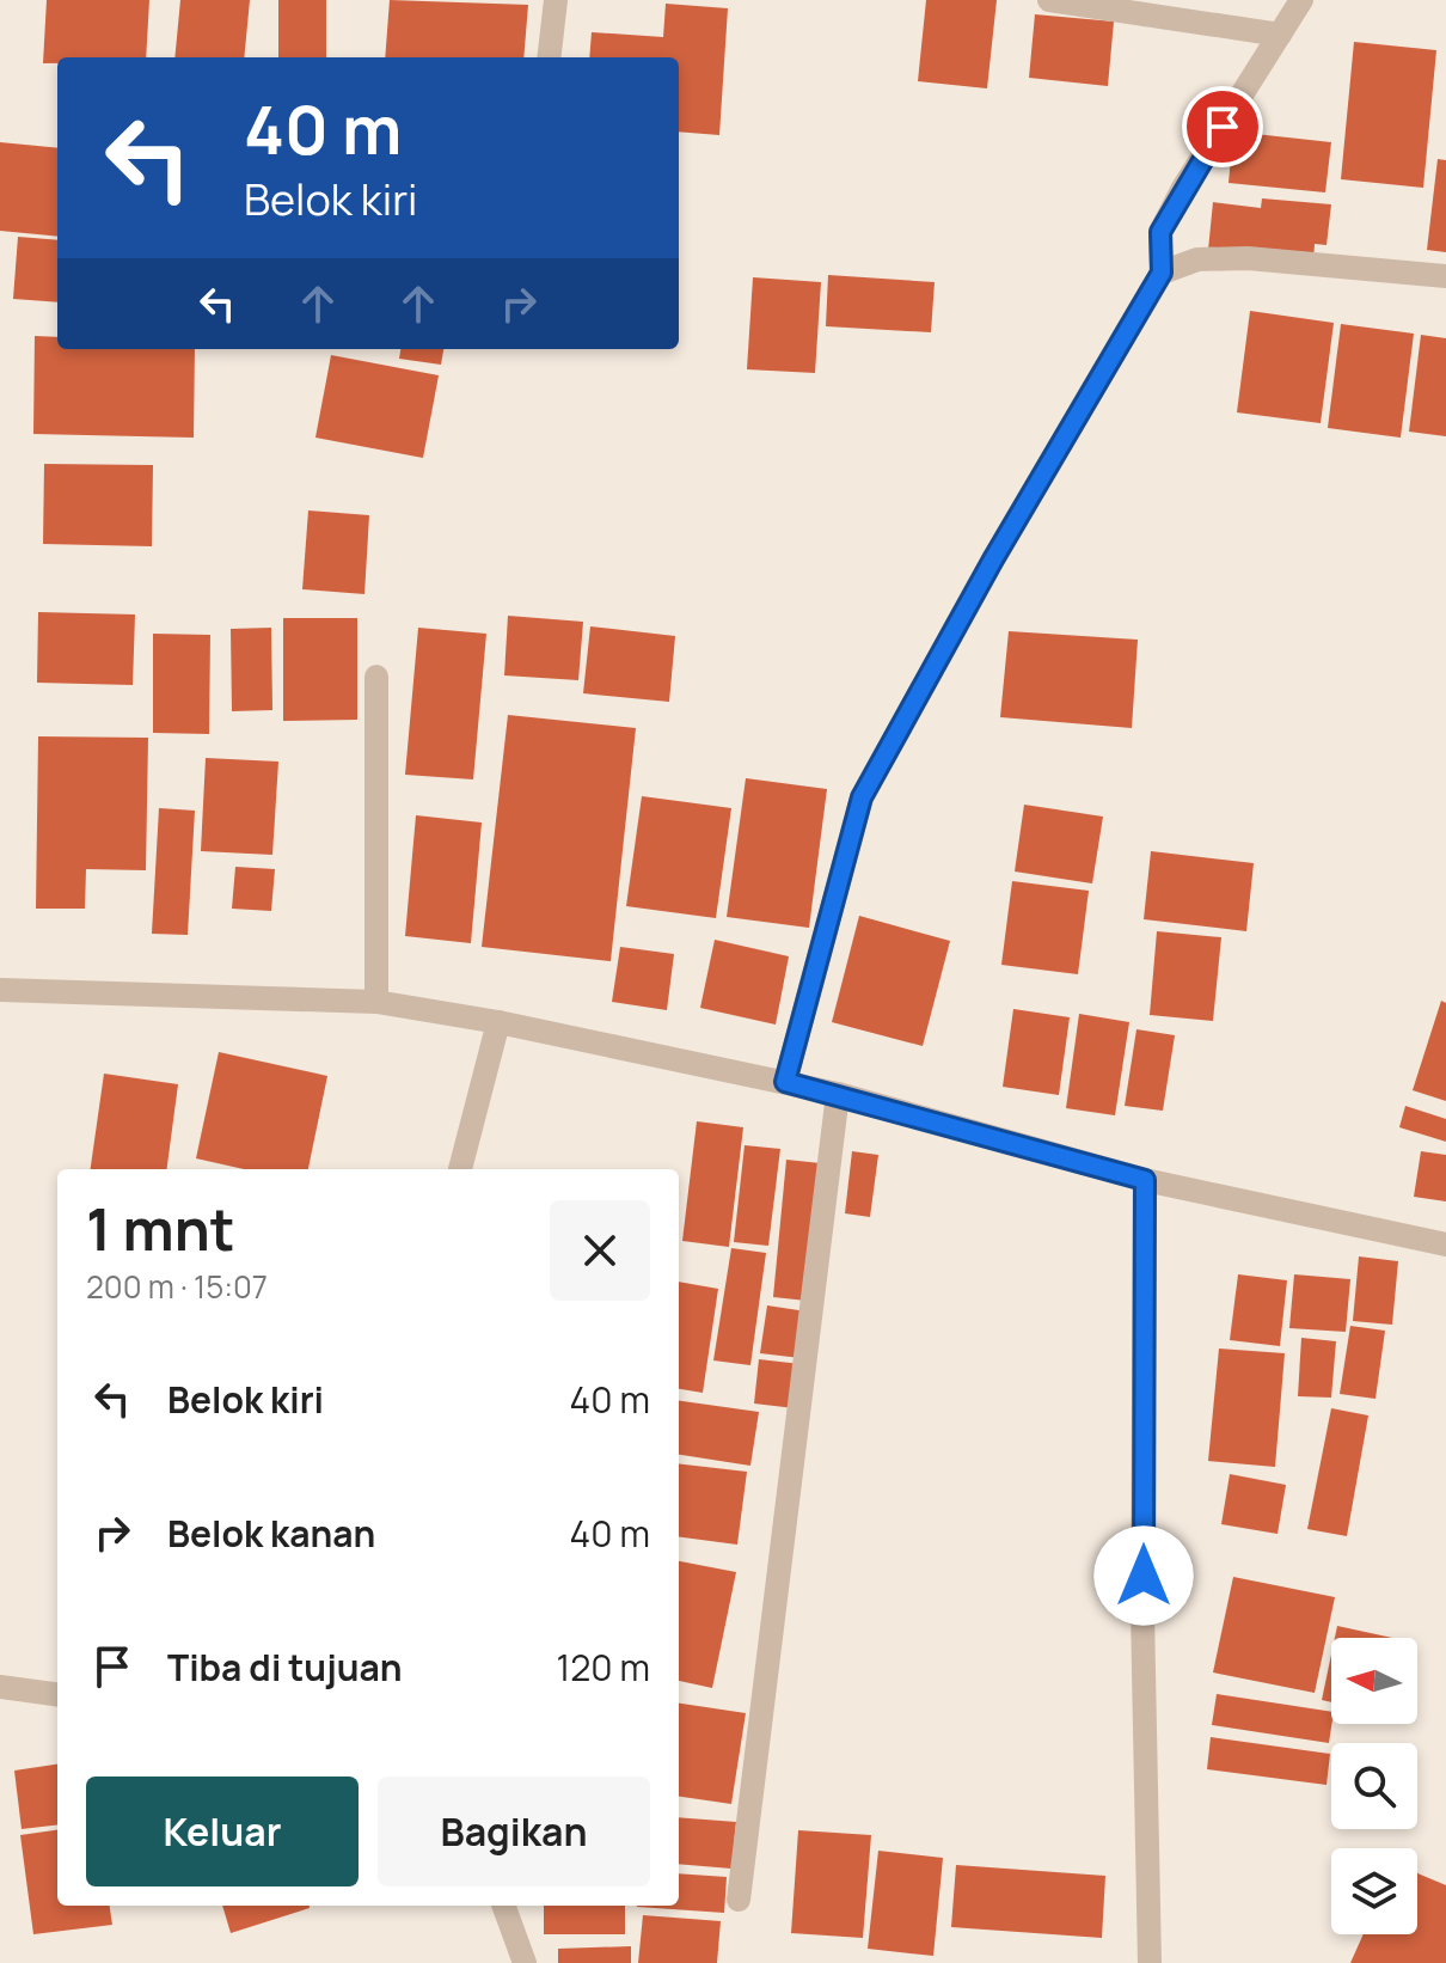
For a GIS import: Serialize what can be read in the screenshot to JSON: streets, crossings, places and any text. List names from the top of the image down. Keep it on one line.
{"north":"left","page":{"turn":["40 m","Belok kiri"],"heading":["1 mnt","200 m · 15:07"],"list":[{"name":"Belok kiri","value":"40 m"},{"name":"Belok kanan","value":"40 m"},{"name":"Tiba di tujuan","value":"120 m"}],"buttons":["Keluar","Bagikan"]}}
